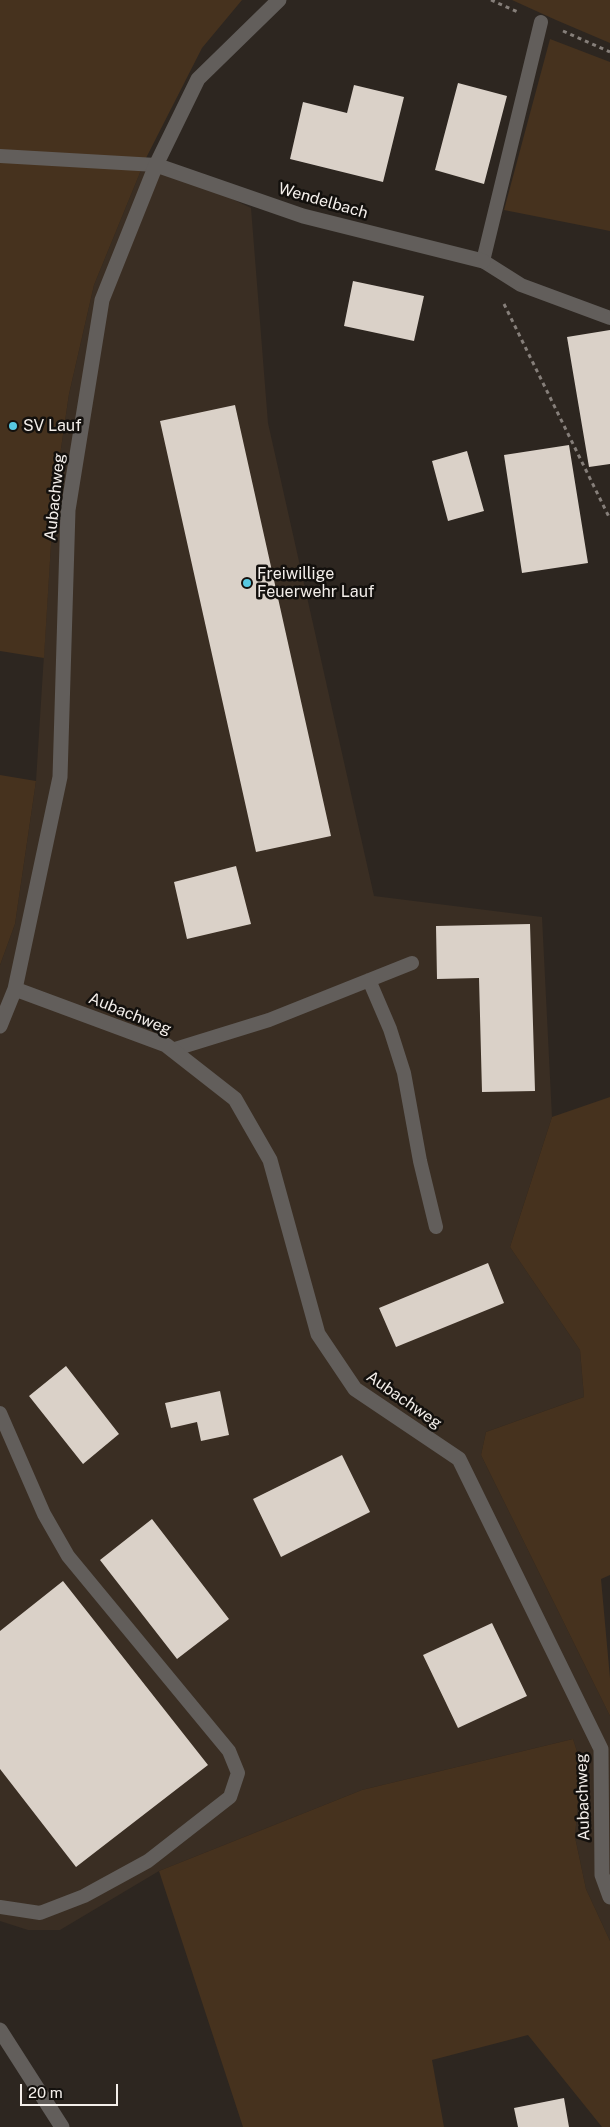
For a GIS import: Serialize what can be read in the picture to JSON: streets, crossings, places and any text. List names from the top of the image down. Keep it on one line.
{"streets":{"street":["Wendelbach","Aubachweg"]},"crossings":[["Wendelbach","Aubachweg"]],"places":["SV Lauf","Freiwillige Feuerwehr Lauf"],"scale_bar":"20 m"}
